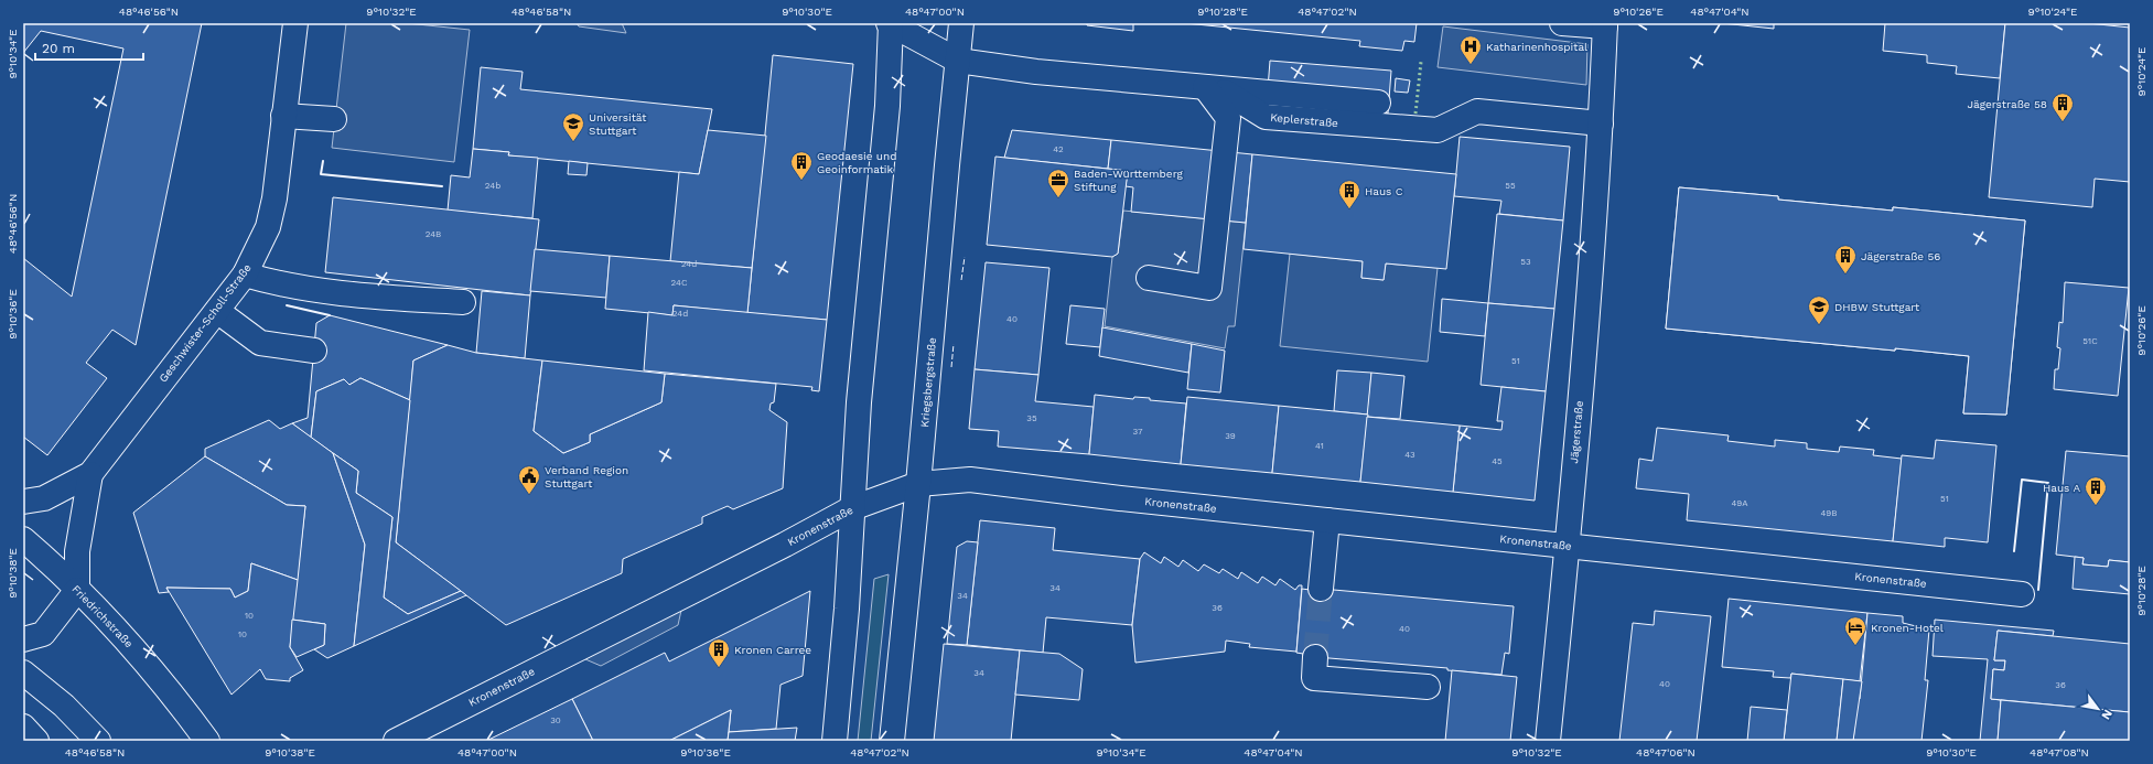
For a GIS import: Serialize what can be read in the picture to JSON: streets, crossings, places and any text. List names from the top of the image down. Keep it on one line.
{"streets":{"street":["Keplerstraße","Geschwister-Scholl-Straße","Kriegsbergstraße","Jägerstraße","Kronenstraße","Friedrichstraße"]},"crossings":[["Keplerstraße","Kriegsbergstraße"],["Keplerstraße","Jägerstraße"],["Geschwister-Scholl-Straße","Friedrichstraße"],["Kriegsbergstraße","Kronenstraße"],["Jägerstraße","Kronenstraße"]],"places":{"hospital":["Katharinenhospital"],"building":["Jägerstraße 58","Geodaesie und Geoinformatik","Haus C","Jägerstraße 56","Haus A","Kronen Carree"],"school or university":["Universität Stuttgart","DHBW Stuttgart"],"office":["Baden-Württemberg Stiftung"],"public building":["Verband Region Stuttgart"],"hotel":["Kronen-Hotel"]},"house_numbers":["42","24b","55","24B","53","24d","24C","24d","40","51C","51","35","37","39","41","43","45","51","49A","49B","34","34","36","10","40","10","34","40","36","30"],"scale_bar":"20 m","north":"bottom right","coordinates":["48°46'56\"N","9°10'32\"E","48°46'58\"N","9°10'30\"E","48°47'00\"N","9°10'28\"E","48°47'02\"N","9°10'26\"E","48°47'04\"N","9°10'24\"E","9°10'34\"E","9°10'36\"E","9°10'38\"E","48°47'06\"N","48°47'08\"N"]}
